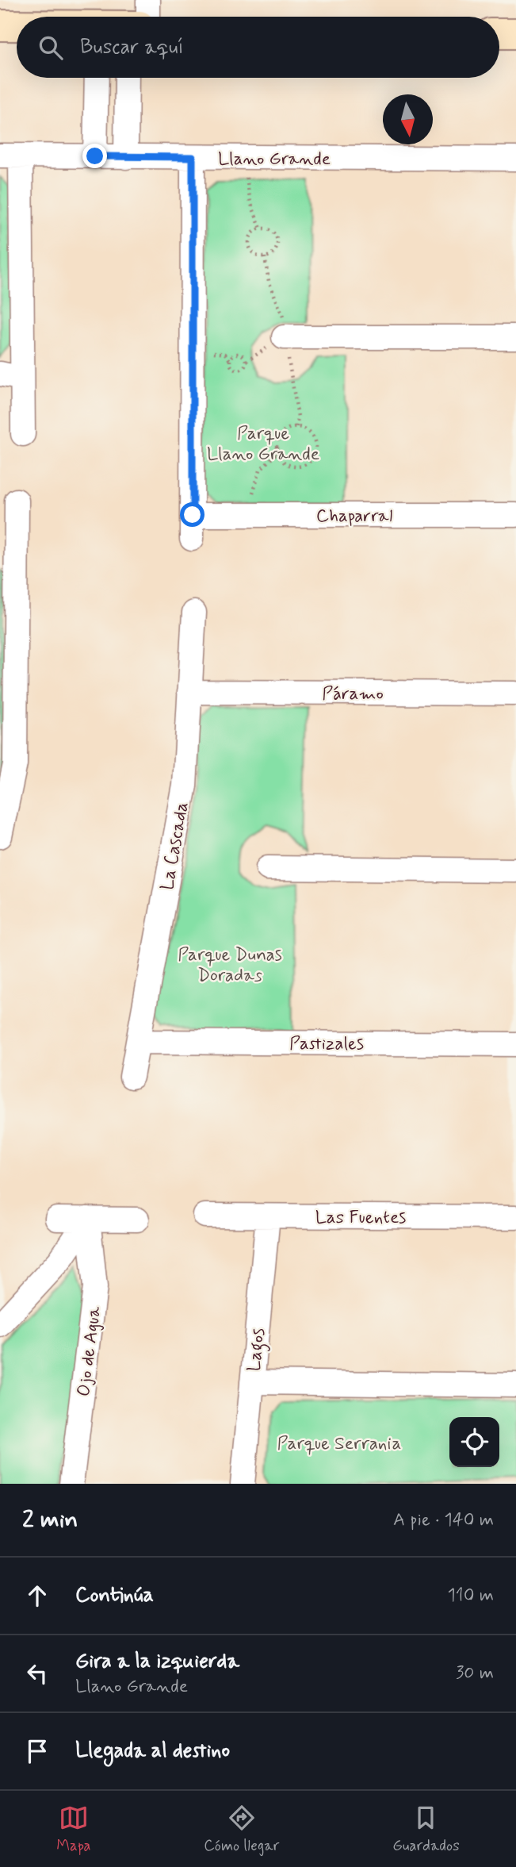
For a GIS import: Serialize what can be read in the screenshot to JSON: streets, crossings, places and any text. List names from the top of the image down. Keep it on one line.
{"streets":{"street":["Llano Grande","Chaparral","Páramo","La Cascada","Pastizales","Las Fuentes","Lagos","Ojo de Agua"]},"crossings":[["Páramo","La Cascada"],["La Cascada","Pastizales"],["Las Fuentes","Lagos"]],"parks":["Parque Llano Grande","Parque Dunas Doradas","Parque Serrania"],"north":"bottom","page":{"search":"Buscar aquí","heading":["2 min","A pie · 140 m"],"list":[["Continúa","110 m"],["Gira a la izquierda","Llano Grande","30 m"],"Llegada al destino"],"nav":["Mapa","Cómo llegar","Guardados"]}}
